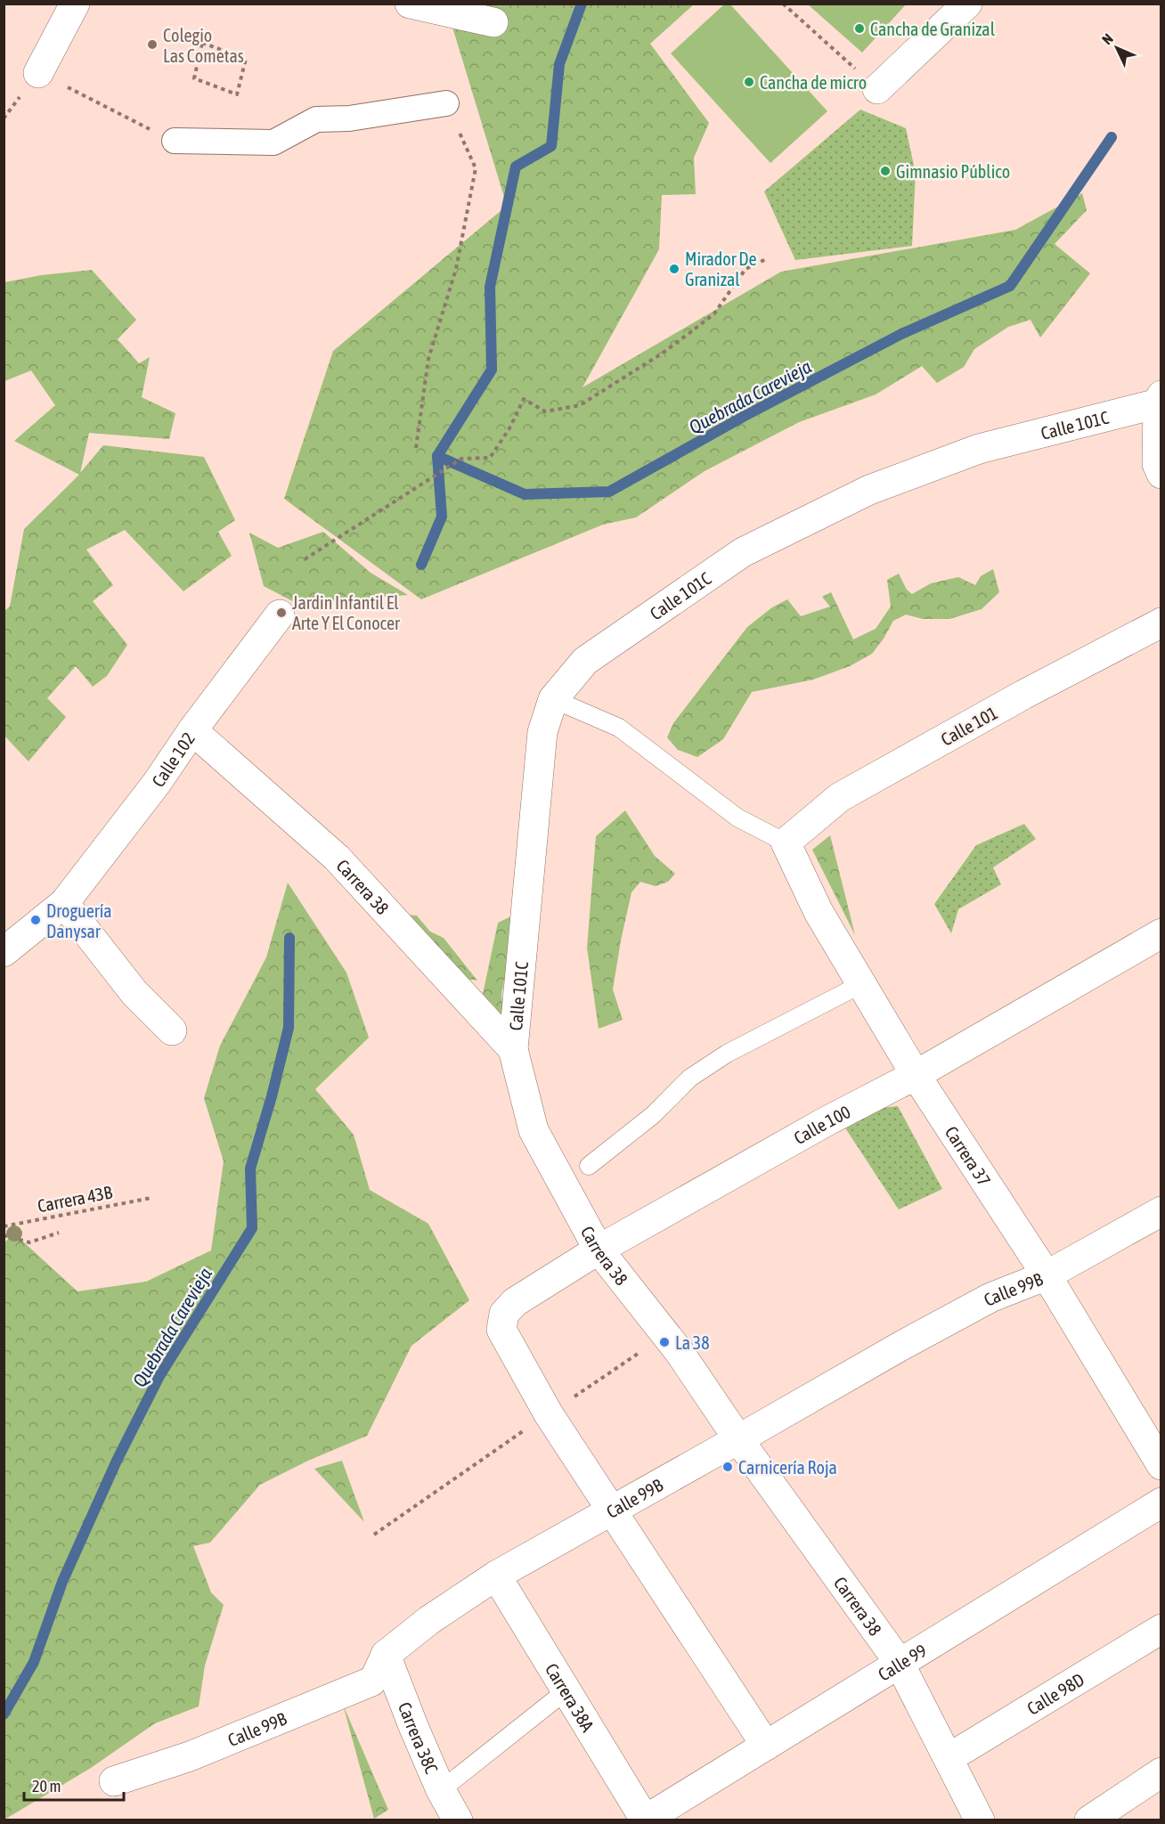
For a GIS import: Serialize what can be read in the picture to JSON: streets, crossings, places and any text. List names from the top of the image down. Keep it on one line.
{"streets":{"street":["Calle 101C","Calle 101","Calle 102","Carrera 38","Calle 100","Carrera 37","Calle 99B","Calle 99","Calle 98D","Carrera 38A","Carrera 38C"],"path":["Carrera 43B"]},"crossings":[["Calle 101C","Carrera 38"],["Calle 101","Carrera 37"],["Calle 102","Carrera 38"],["Carrera 38","Calle 100"],["Carrera 38","Calle 99B"],["Carrera 38","Calle 99"],["Carrera 38","Calle 98D"],["Calle 100","Carrera 37"],["Carrera 37","Calle 99B"],["Calle 99B","Carrera 38A"],["Calle 99B","Carrera 38C"],["Calle 99","Carrera 38A"]],"water":["Quebrada Carevieja"],"places":["Cancha de Granizal","Colegio Las Cometas","Cancha de micro","Gimnasio Público","Mirador De Granizal","Jardin Infantil El Arte Y El Conocer","Droguería Danysar","La 38","Carnicería Roja"],"scale_bar":"20 m","north":"top left"}
